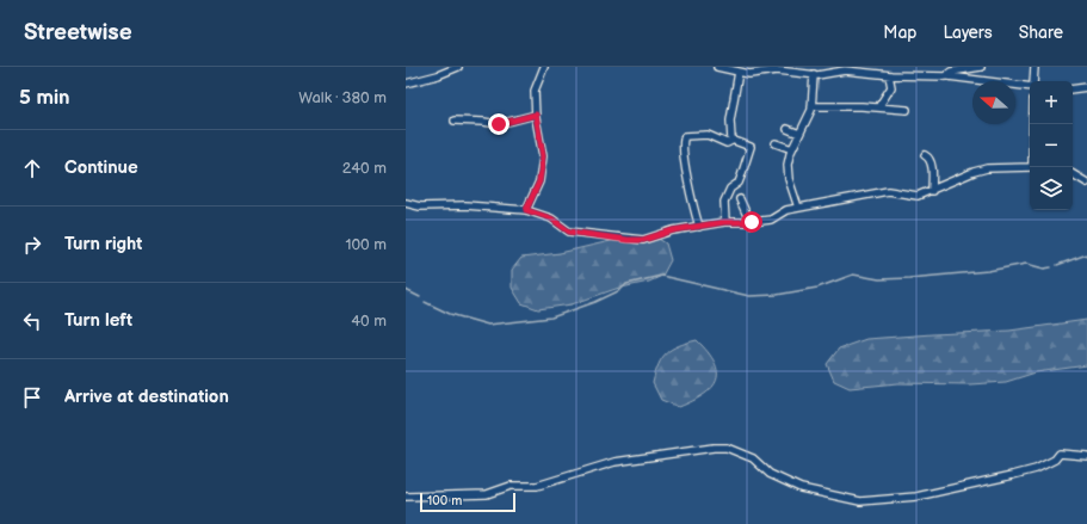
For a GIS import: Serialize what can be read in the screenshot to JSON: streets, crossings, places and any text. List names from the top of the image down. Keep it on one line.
{"scale_bar":"100 m","north":"left","page":{"header":"Streetwise","nav":["Map","Layers","Share"],"heading":["5 min","Walk · 380 m"],"map_buttons":["+","−"],"list":[["Continue","240 m"],["Turn right","100 m"],["Turn left","40 m"],"Arrive at destination"],"scale":"100 m"}}
